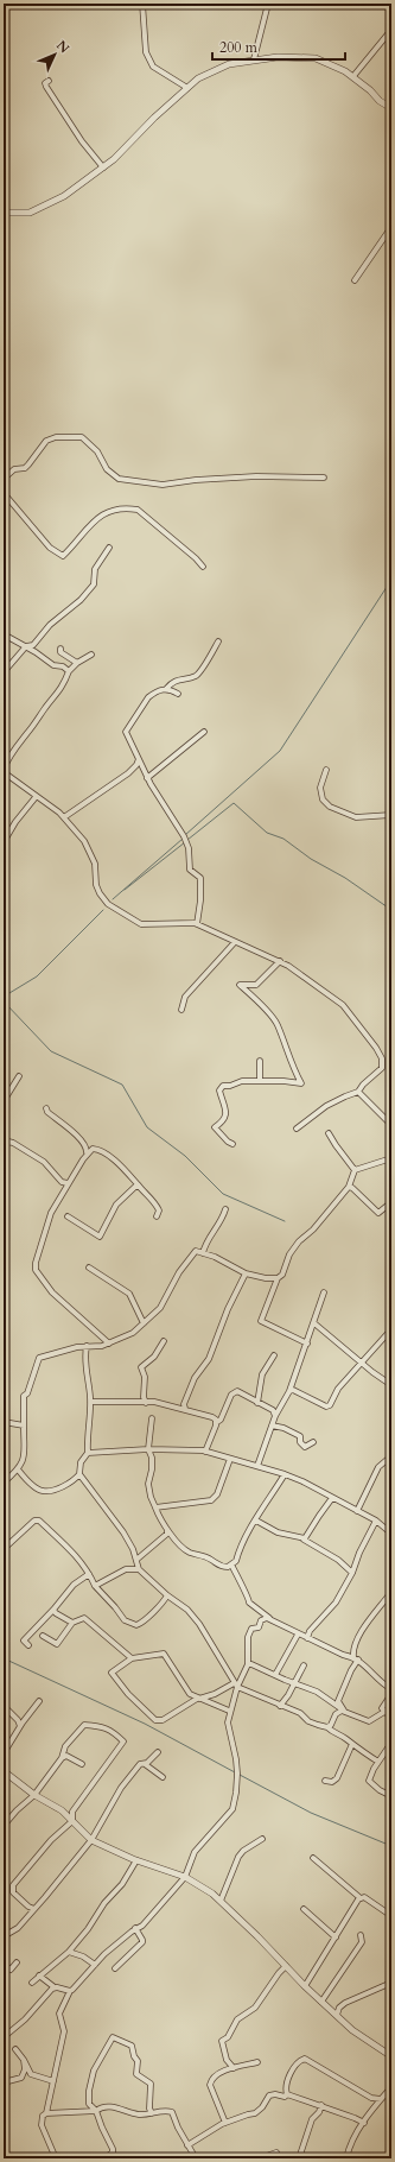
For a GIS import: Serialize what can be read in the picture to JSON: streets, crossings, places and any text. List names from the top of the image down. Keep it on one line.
{"scale_bar":"200 m","north":"top right"}
